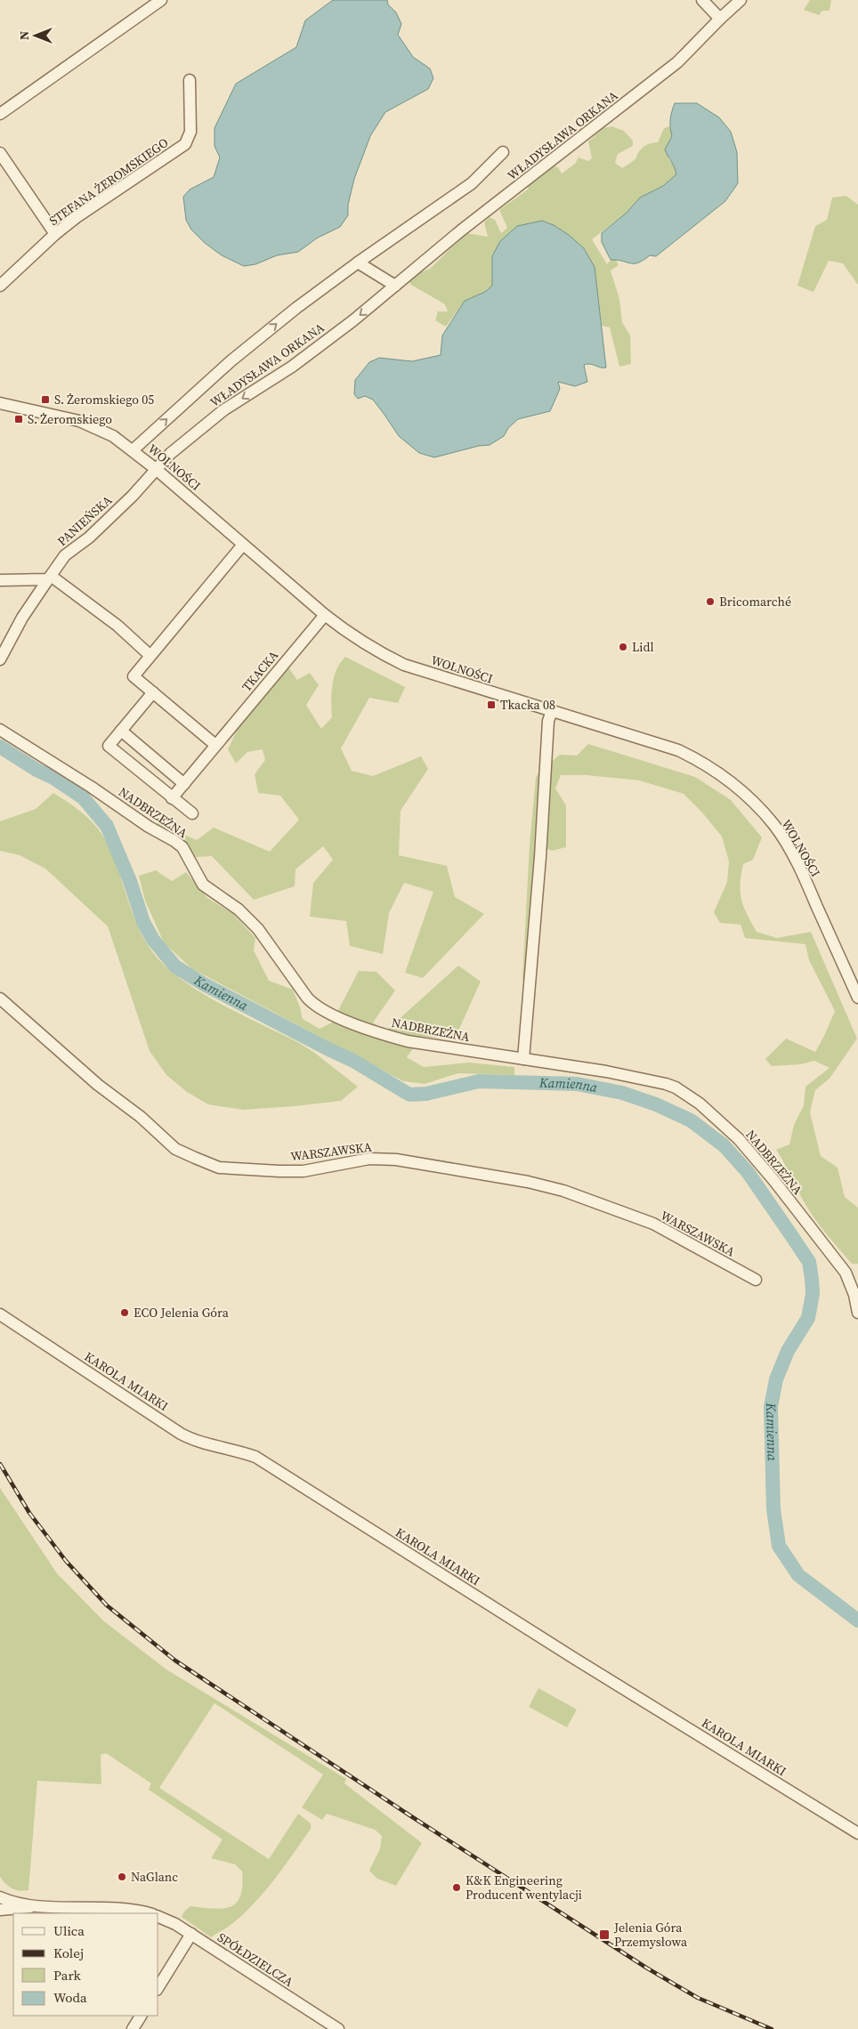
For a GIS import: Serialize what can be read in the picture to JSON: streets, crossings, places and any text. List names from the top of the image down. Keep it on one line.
{"streets":{"street":["WŁADYSŁAWA ORKANA","STEFANA ŻEROMSKIEGO","WOLNOŚCI","PANIEŃSKA","TKACKA","NADBRZEŻNA","WARSZAWSKA","KAROLA MIARKI","SPÓŁDZIELCZA"]},"crossings":[["WŁADYSŁAWA ORKANA","WOLNOŚCI"],["WŁADYSŁAWA ORKANA","PANIEŃSKA"],["WOLNOŚCI","PANIEŃSKA"],["WOLNOŚCI","TKACKA"]],"water":["Kamienna"],"places":{"transit":["S. Żeromskiego 05","S. Żeromskiego","Tkacka 08","Jelenia Góra Przemysłowa"],"other":["Bricomarché","Lidl","ECO Jelenia Góra","NaGlanc","K&K Engineering Producent wentylacji"]},"legend":["Ulica","Kolej","Park","Woda"],"north":"left"}
